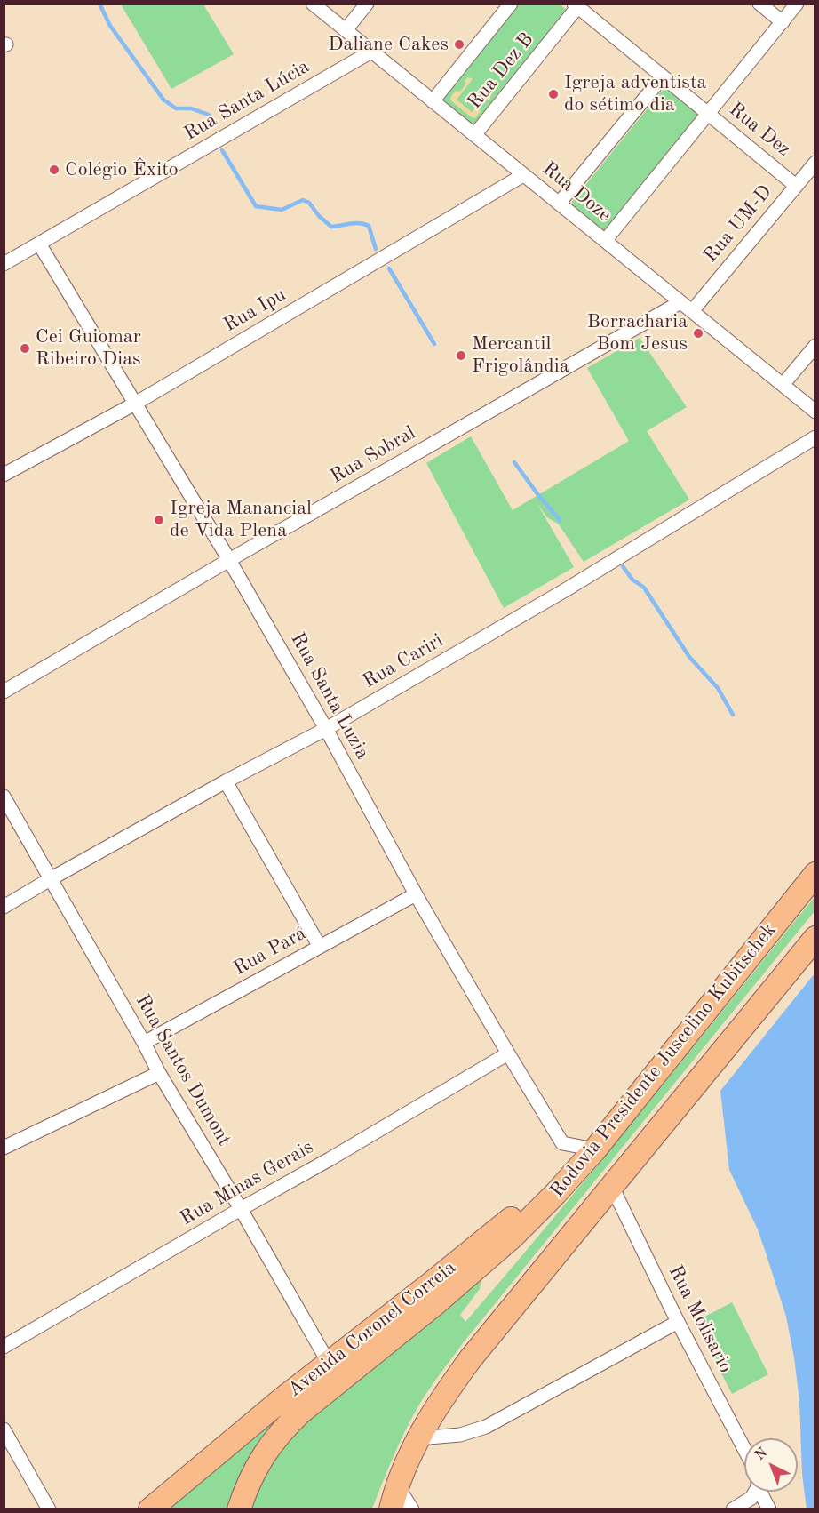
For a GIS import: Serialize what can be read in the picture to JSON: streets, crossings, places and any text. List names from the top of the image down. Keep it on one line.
{"streets":{"highway":["Rodovia Presidente Juscelino Kubitschek","Avenida Coronel Correia"],"street":["Rua Dez B","Rua Santa Lúcia","Rua Dez","Rua Doze","Rua UM-D","Rua Ipu","Rua Sobral","Rua Cariri","Rua Santa Luzia","Rua Pará","Rua Santos Dumont","Rua Minas Gerais","Rua Molisario"]},"crossings":[["Rua Dez B","Rua Dez"],["Rua Dez B","Rua Doze"],["Rua Santa Lúcia","Rua Doze"],["Rua Santa Lúcia","Rua Santa Luzia"],["Rua Dez","Rua UM-D"],["Rua Doze","Rua UM-D"],["Rua Doze","Rua Ipu"],["Rua Doze","Rua Sobral"],["Rua Ipu","Rua Santa Luzia"],["Rua Sobral","Rua Santa Luzia"],["Rua Cariri","Rua Santa Luzia"],["Rua Cariri","Rua Santos Dumont"],["Rua Santa Luzia","Rua Pará"],["Rua Santa Luzia","Rodovia Presidente Juscelino Kubitschek"],["Rua Santa Luzia","Rua Minas Gerais"],["Rua Santa Luzia","Avenida Coronel Correia"],["Rua Pará","Rua Santos Dumont"],["Rodovia Presidente Juscelino Kubitschek","Rua Molisario"],["Rodovia Presidente Juscelino Kubitschek","Avenida Coronel Correia"],["Rua Santos Dumont","Rua Minas Gerais"],["Rua Santos Dumont","Avenida Coronel Correia"]],"places":["Daliane Cakes","Igreja adventista do sétimo dia","Colégio Êxito","Borracharia Bom Jesus","Cei Guiomar Ribeiro Dias","Mercantil Frigolândia","Igreja Manancial de Vida Plena"],"north":"top left"}
